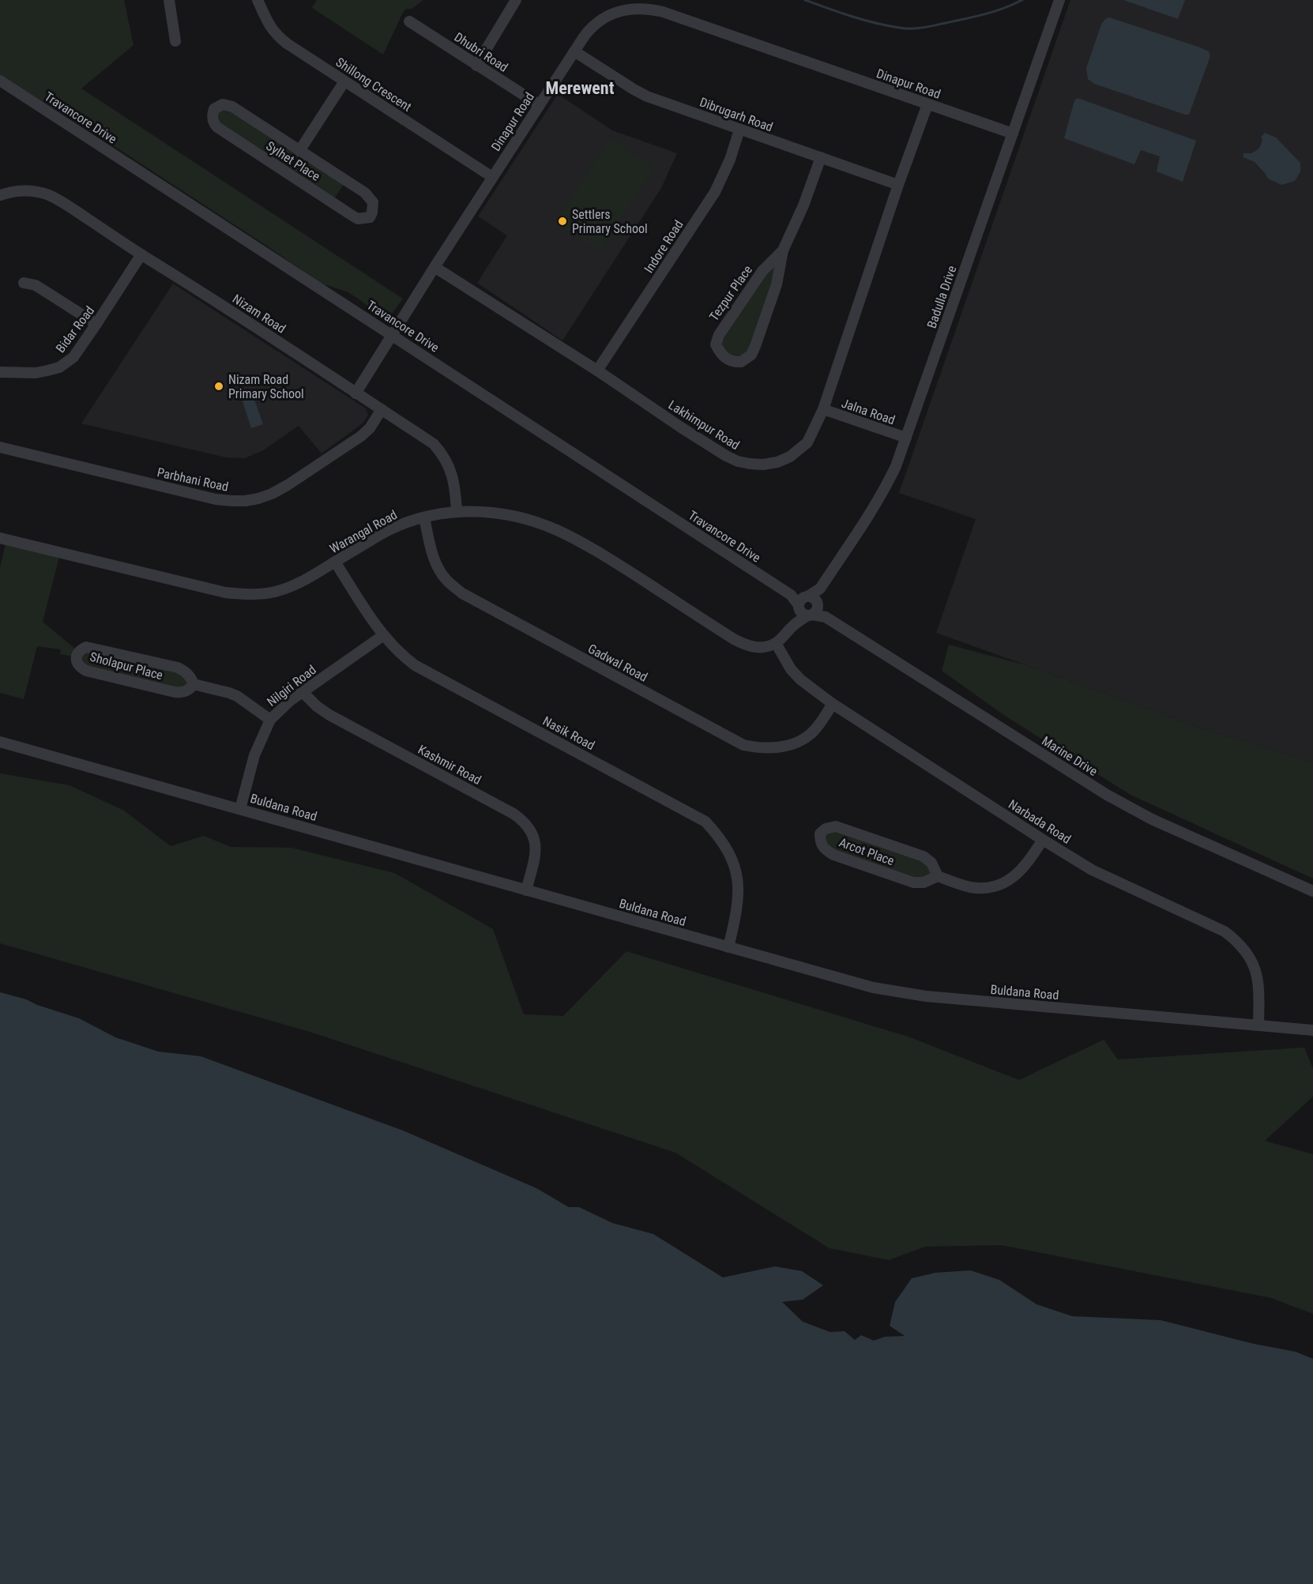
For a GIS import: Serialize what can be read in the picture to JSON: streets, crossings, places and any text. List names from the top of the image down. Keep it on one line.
{"streets":{"street":["Dhubri Road","Dinapur Road","Shillong Crescent","Dibrugarh Road","Travancore Drive","Sylhet Place","Indore Road","Tezpur Place","Badulla Drive","Nizam Road","Bidar Road","Jalna Road","Lakhimpur Road","Parbhani Road","Warangal Road","Gadwal Road","Sholapur Place","Nilgiri Road","Nasik Road","Marine Drive","Kashmir Road","Buldana Road","Narbada Road","Arcot Place"]},"crossings":[["Dhubri Road","Dinapur Road"],["Dinapur Road","Shillong Crescent"],["Dinapur Road","Dibrugarh Road"],["Dinapur Road","Travancore Drive"],["Dinapur Road","Badulla Drive"],["Dinapur Road","Nizam Road"],["Dinapur Road","Lakhimpur Road"],["Shillong Crescent","Sylhet Place"],["Dibrugarh Road","Indore Road"],["Dibrugarh Road","Tezpur Place"],["Dibrugarh Road","Lakhimpur Road"],["Travancore Drive","Badulla Drive"],["Travancore Drive","Marine Drive"],["Indore Road","Lakhimpur Road"],["Badulla Drive","Jalna Road"],["Badulla Drive","Marine Drive"],["Nizam Road","Bidar Road"],["Nizam Road","Parbhani Road"],["Nizam Road","Warangal Road"],["Jalna Road","Lakhimpur Road"],["Warangal Road","Gadwal Road"],["Warangal Road","Nasik Road"],["Warangal Road","Narbada Road"],["Gadwal Road","Narbada Road"],["Nilgiri Road","Nasik Road"],["Nilgiri Road","Kashmir Road"],["Nilgiri Road","Buldana Road"],["Nasik Road","Buldana Road"],["Kashmir Road","Buldana Road"],["Buldana Road","Narbada Road"]],"districts":["Merewent"],"places":["Settlers Primary School","Nizam Road Primary School"]}
